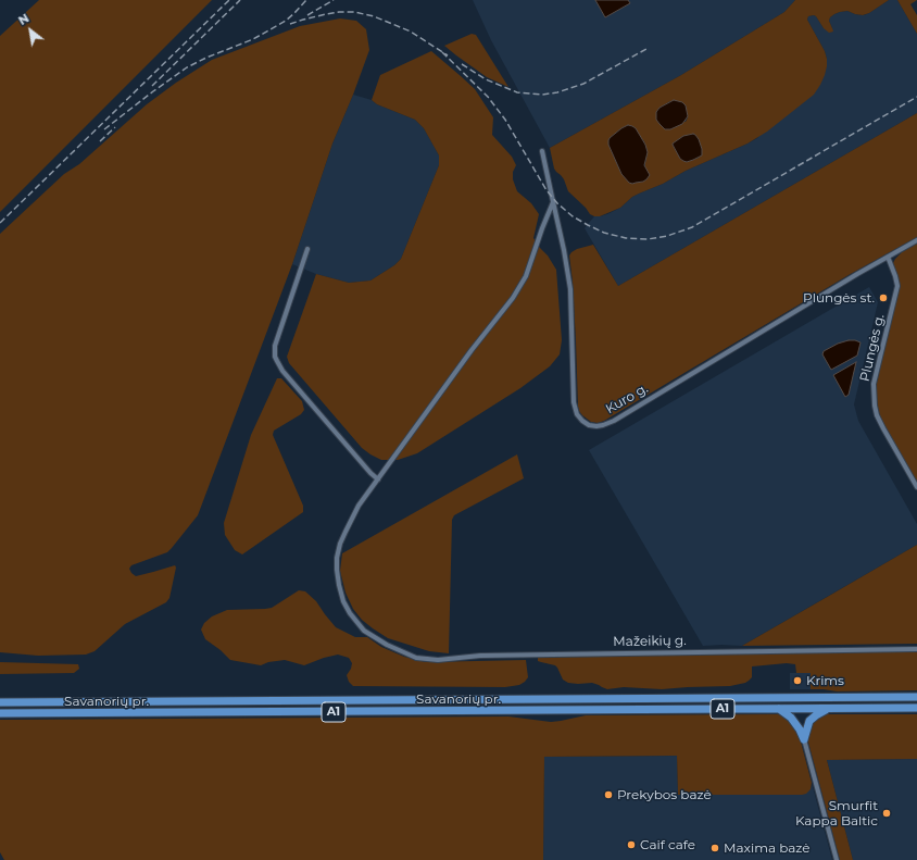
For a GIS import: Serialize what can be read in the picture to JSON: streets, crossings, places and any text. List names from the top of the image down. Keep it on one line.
{"streets":{"highway":["Savanorių pr.","A1"],"street":["Plungės g.","Kuro g.","Mažeikių g."]},"crossings":[["Plungės g.","Kuro g."],["Kuro g.","Mažeikių g."]],"places":["Plungės st.","Krims","Prekybos bazė","Smurfit Kappa Baltic","Caif cafe","Maxima bazė"],"north":"top left"}
